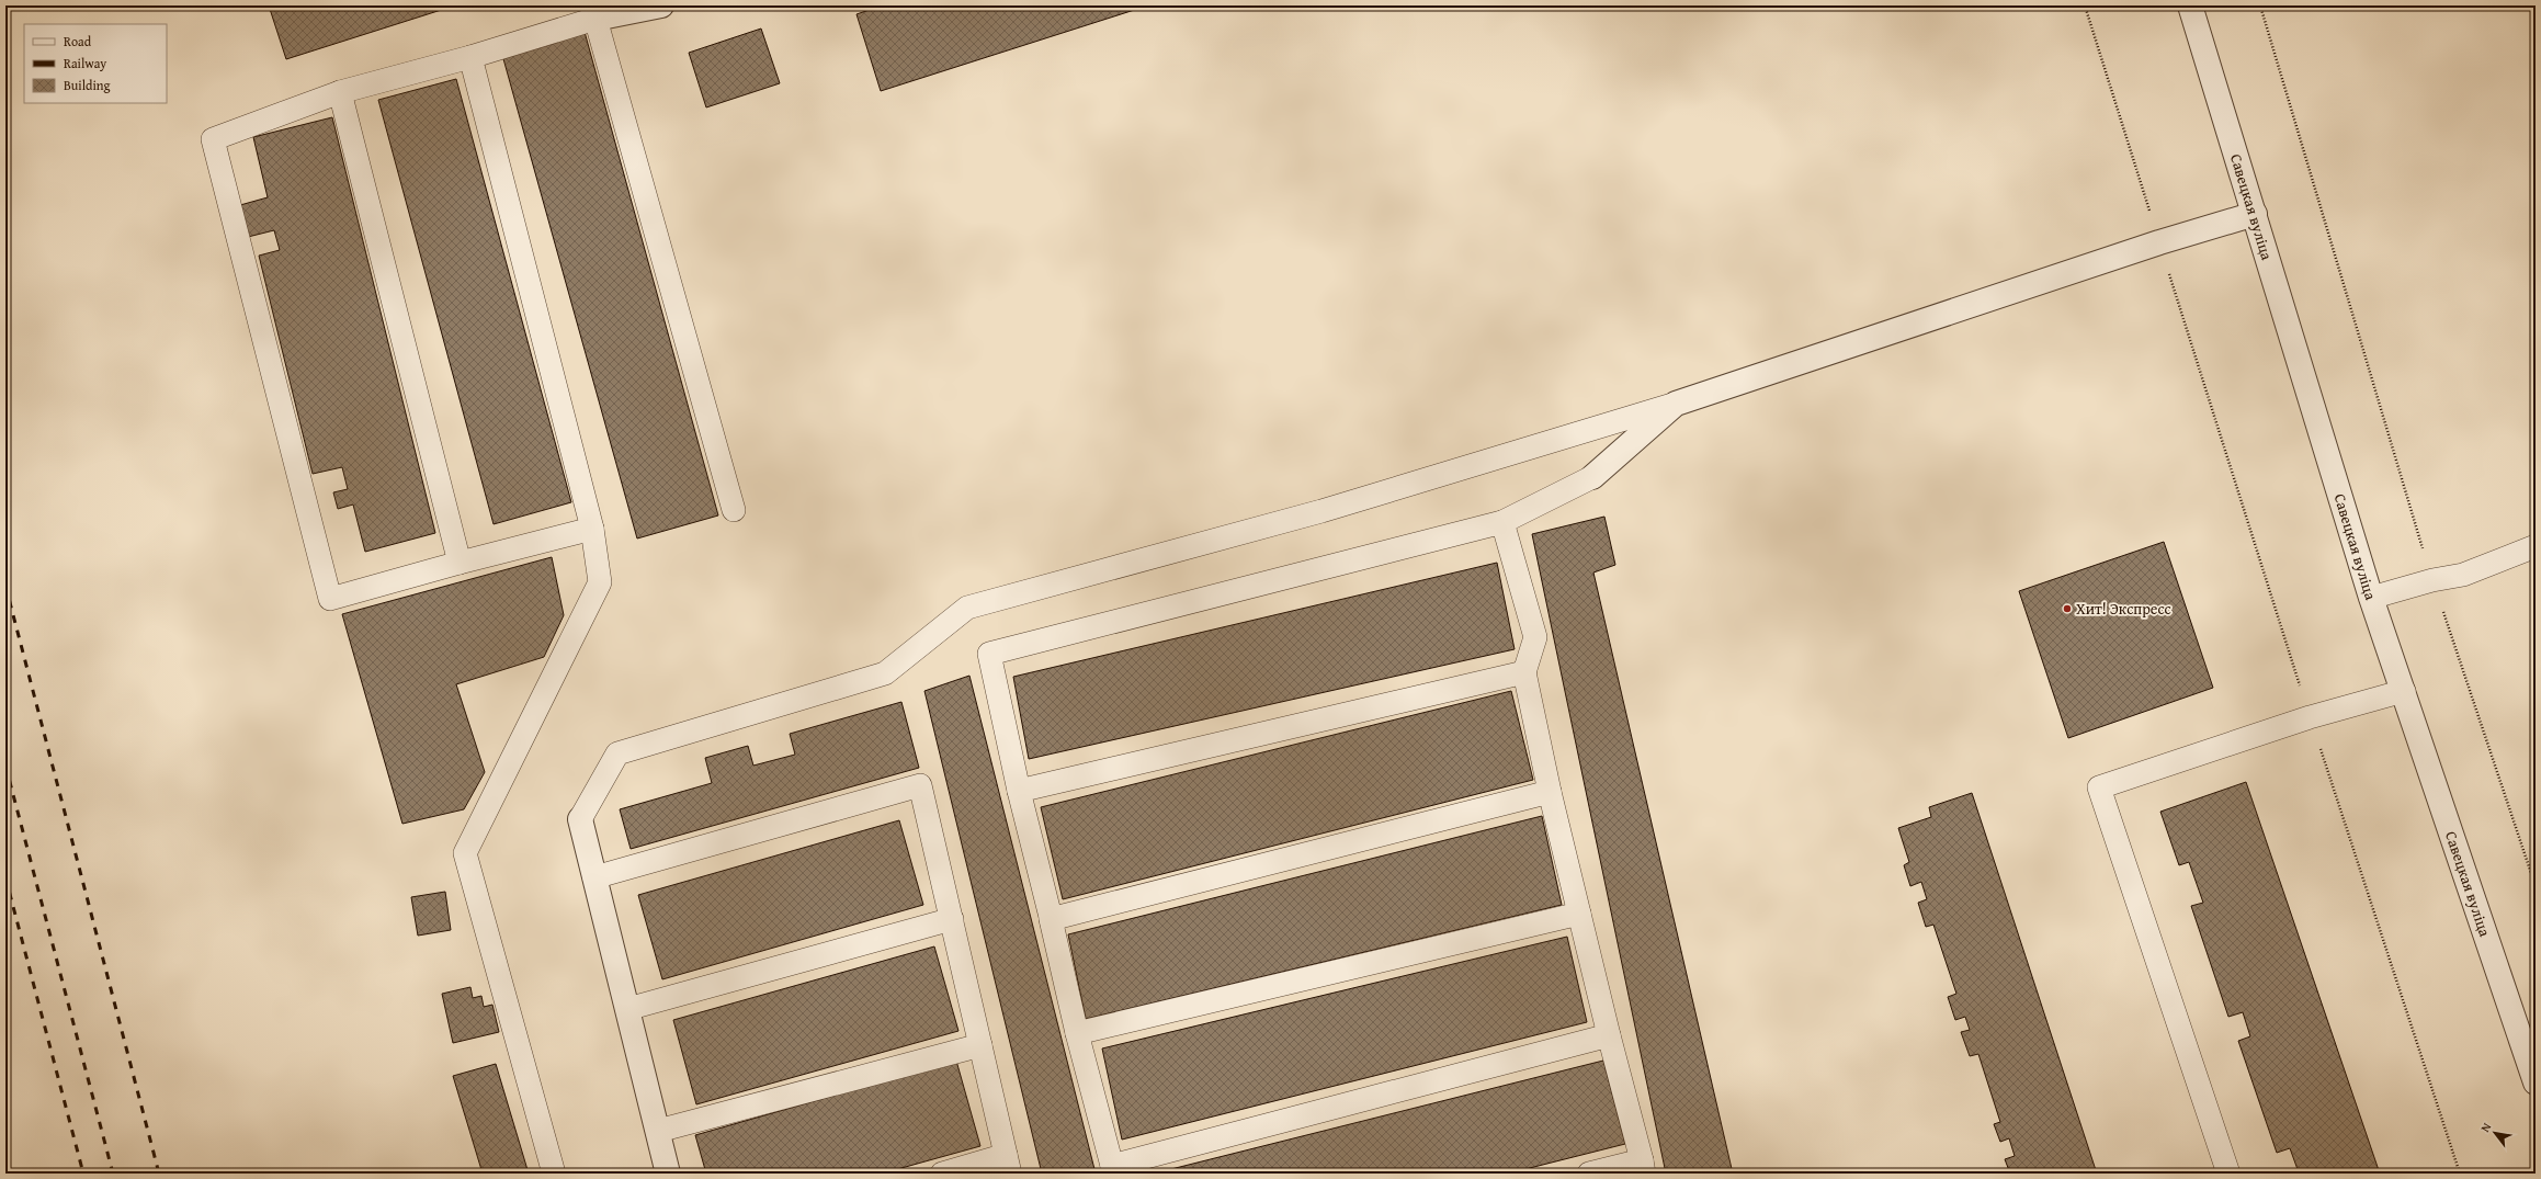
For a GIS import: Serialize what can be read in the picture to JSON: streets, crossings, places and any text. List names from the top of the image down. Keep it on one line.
{"streets":{"street":["Савецкая вуліца"]},"places":["Хит! Экспресс"],"legend":["Road","Railway","Building"],"north":"top left"}
